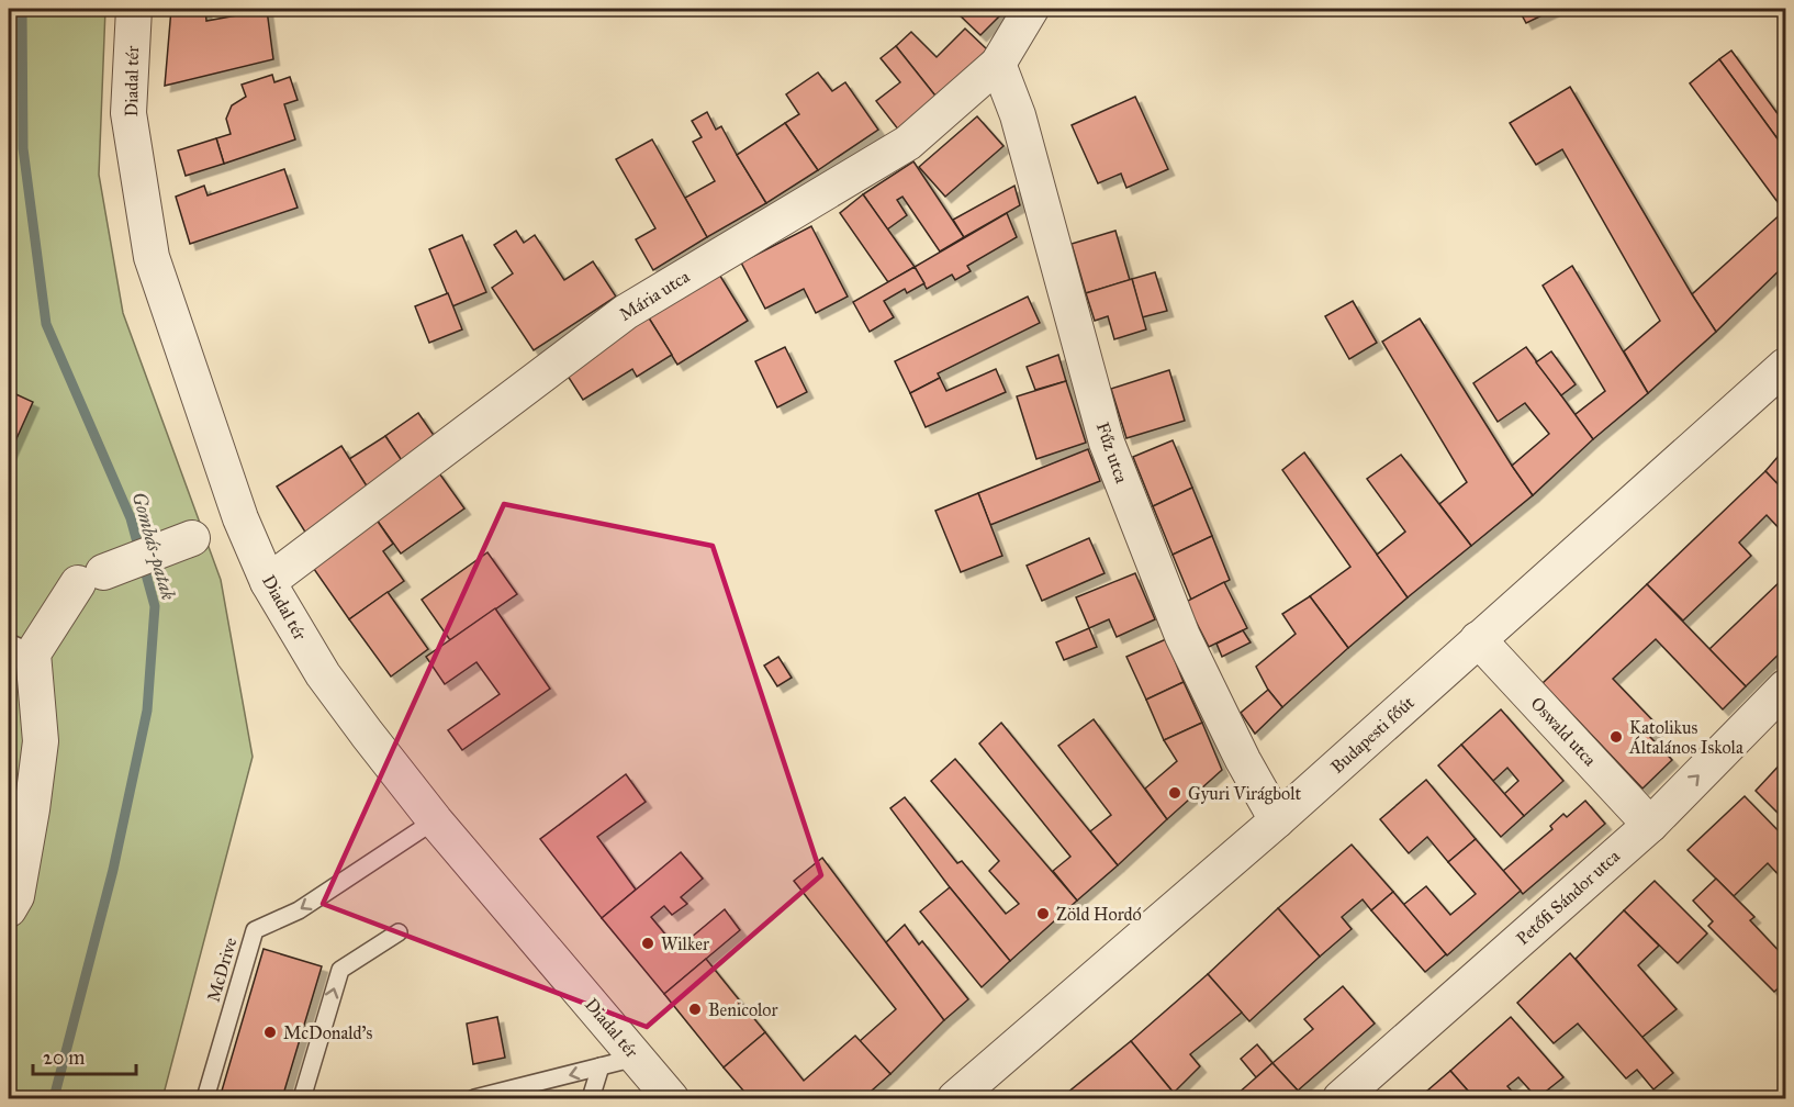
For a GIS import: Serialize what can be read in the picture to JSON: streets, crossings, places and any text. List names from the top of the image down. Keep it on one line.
{"streets":{"street":["Diadal tér","Mária utca","Fűz utca","Oswald utca","Budapesti főút","Petőfi Sándor utca"],"lane":["McDrive"]},"crossings":[["Diadal tér","Mária utca"],["Diadal tér","McDrive"],["Mária utca","Fűz utca"],["Fűz utca","Budapesti főút"],["Oswald utca","Budapesti főút"],["Oswald utca","Petőfi Sándor utca"]],"water":["Gombás-patak"],"places":["Katolikus Általános Iskola","Gyuri Virágbolt","Zöld Hordó","Wilker","Benicolor","McDonald's"],"scale_bar":"20 m"}
